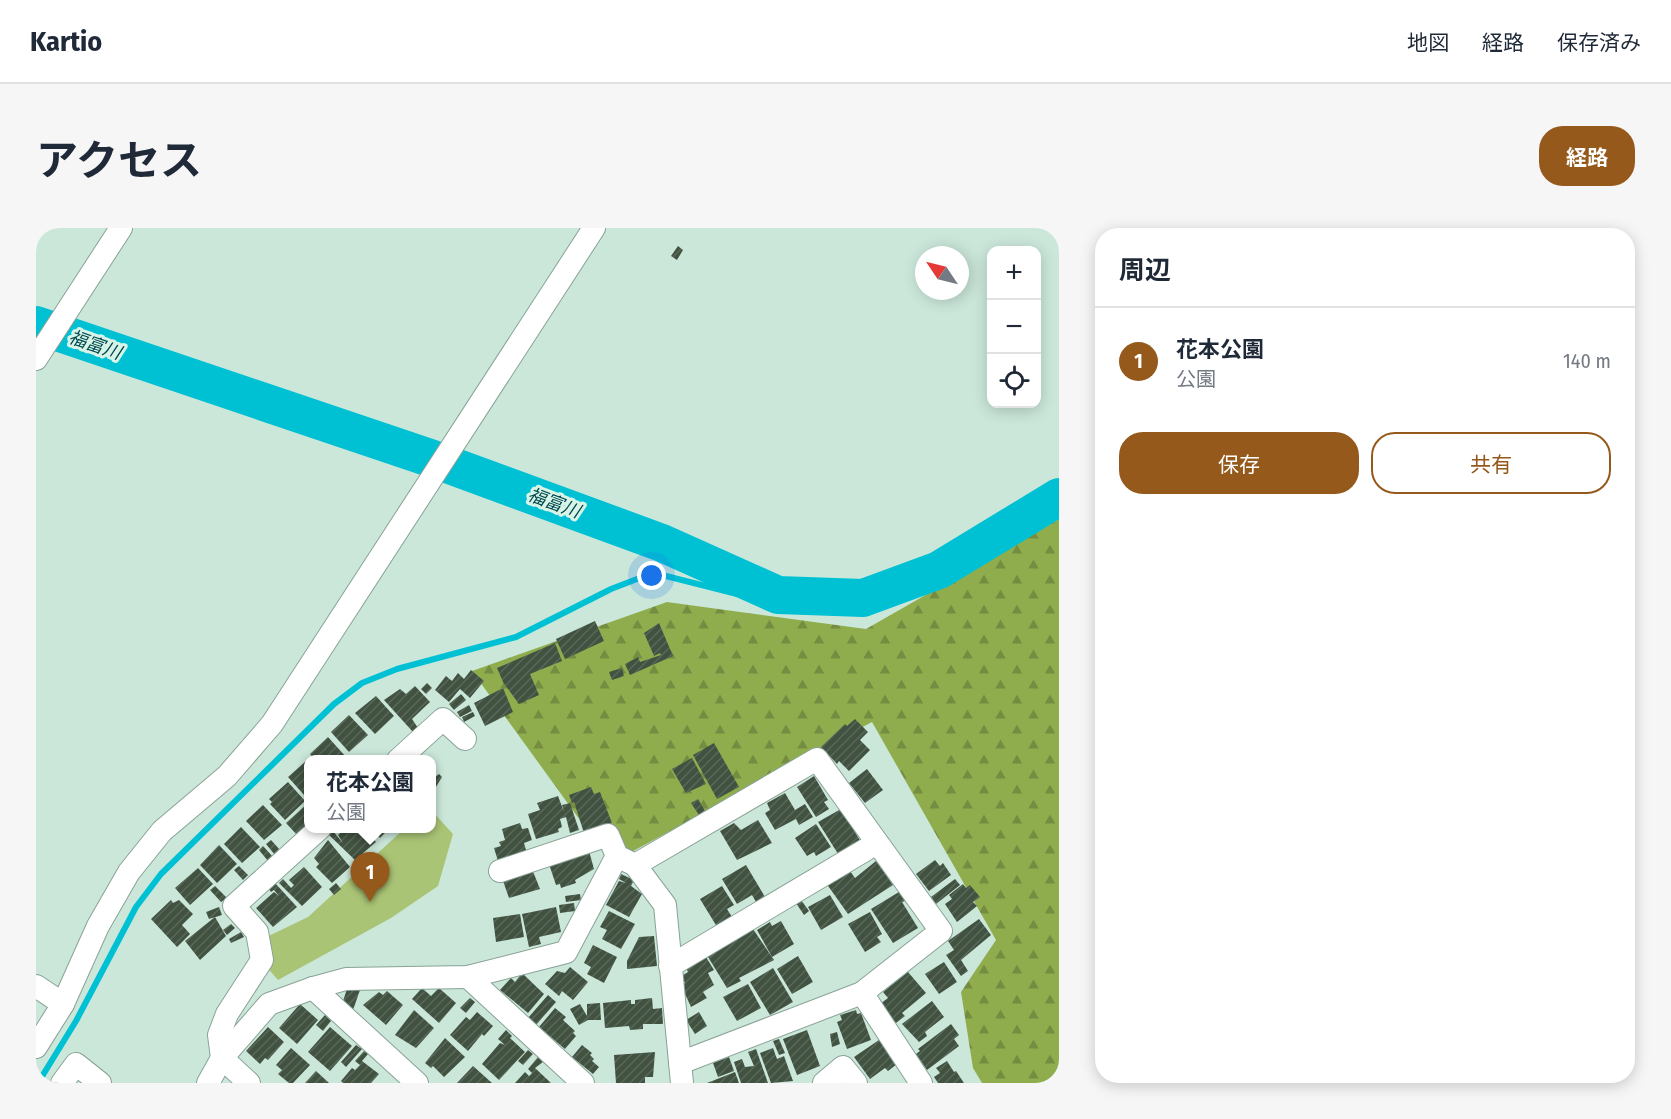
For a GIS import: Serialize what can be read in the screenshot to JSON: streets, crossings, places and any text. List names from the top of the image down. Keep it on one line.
{"water":["福富川"],"north":"top left","page":{"header":"Kartio","nav":["地図","経路","保存済み"],"title":"アクセス","buttons":["経路",["保存","共有"]],"heading":"周辺","map_buttons":["+","−"],"list":[{"mark":"1","name":"花本公園","note":"公園","value":"140 m"}],"popup":["花本公園","公園"],"pins":"1"}}
